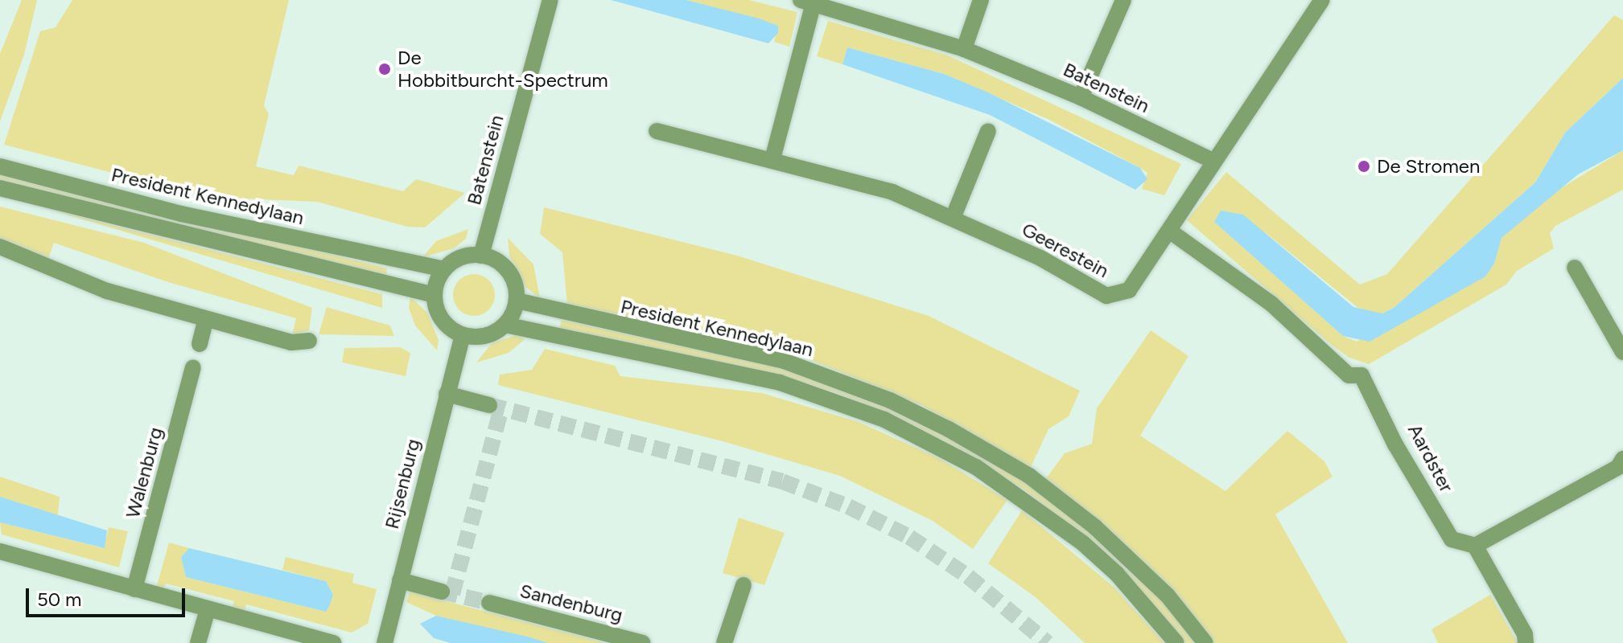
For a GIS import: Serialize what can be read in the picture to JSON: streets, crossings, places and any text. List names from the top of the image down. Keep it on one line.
{"streets":{"street":["Batenstein","President Kennedylaan","Geerestein","Aardster","Walenburg","Rijsenburg","Sandenburg"]},"crossings":[["Batenstein","President Kennedylaan"],["Batenstein","Geerestein"],["Batenstein","Rijsenburg"],["President Kennedylaan","Rijsenburg"],["Geerestein","Aardster"]],"places":["De Hobbitburcht-Spectrum","De Stromen"],"scale_bar":"50 m"}
